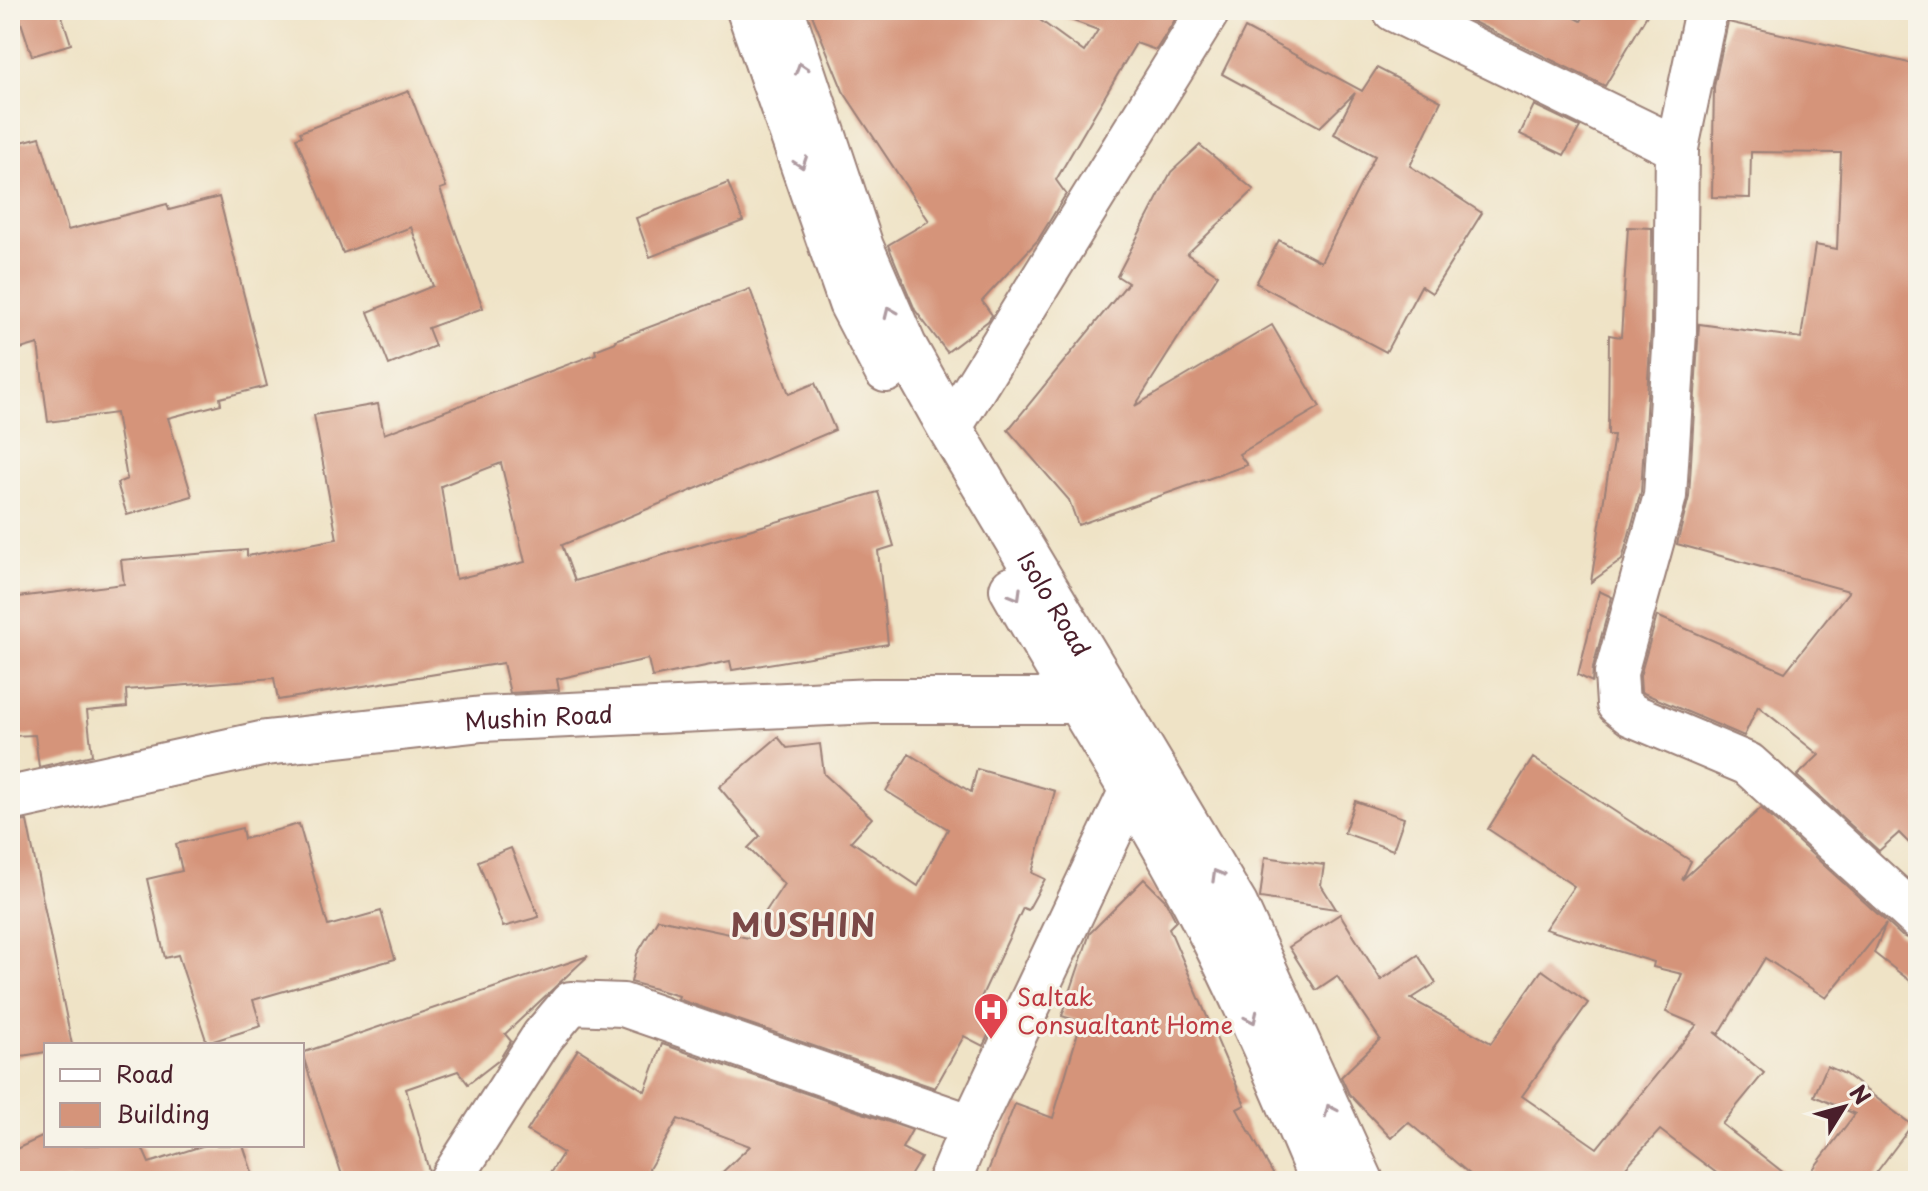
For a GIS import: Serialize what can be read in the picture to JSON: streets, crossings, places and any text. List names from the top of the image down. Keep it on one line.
{"streets":{"main road":["Isolo Road","Mushin Road"]},"crossings":[["Isolo Road","Mushin Road"]],"districts":["MUSHIN"],"places":{"hospital":["Saltak Consualtant Home"]},"legend":["Road","Building"],"north":"top right"}
